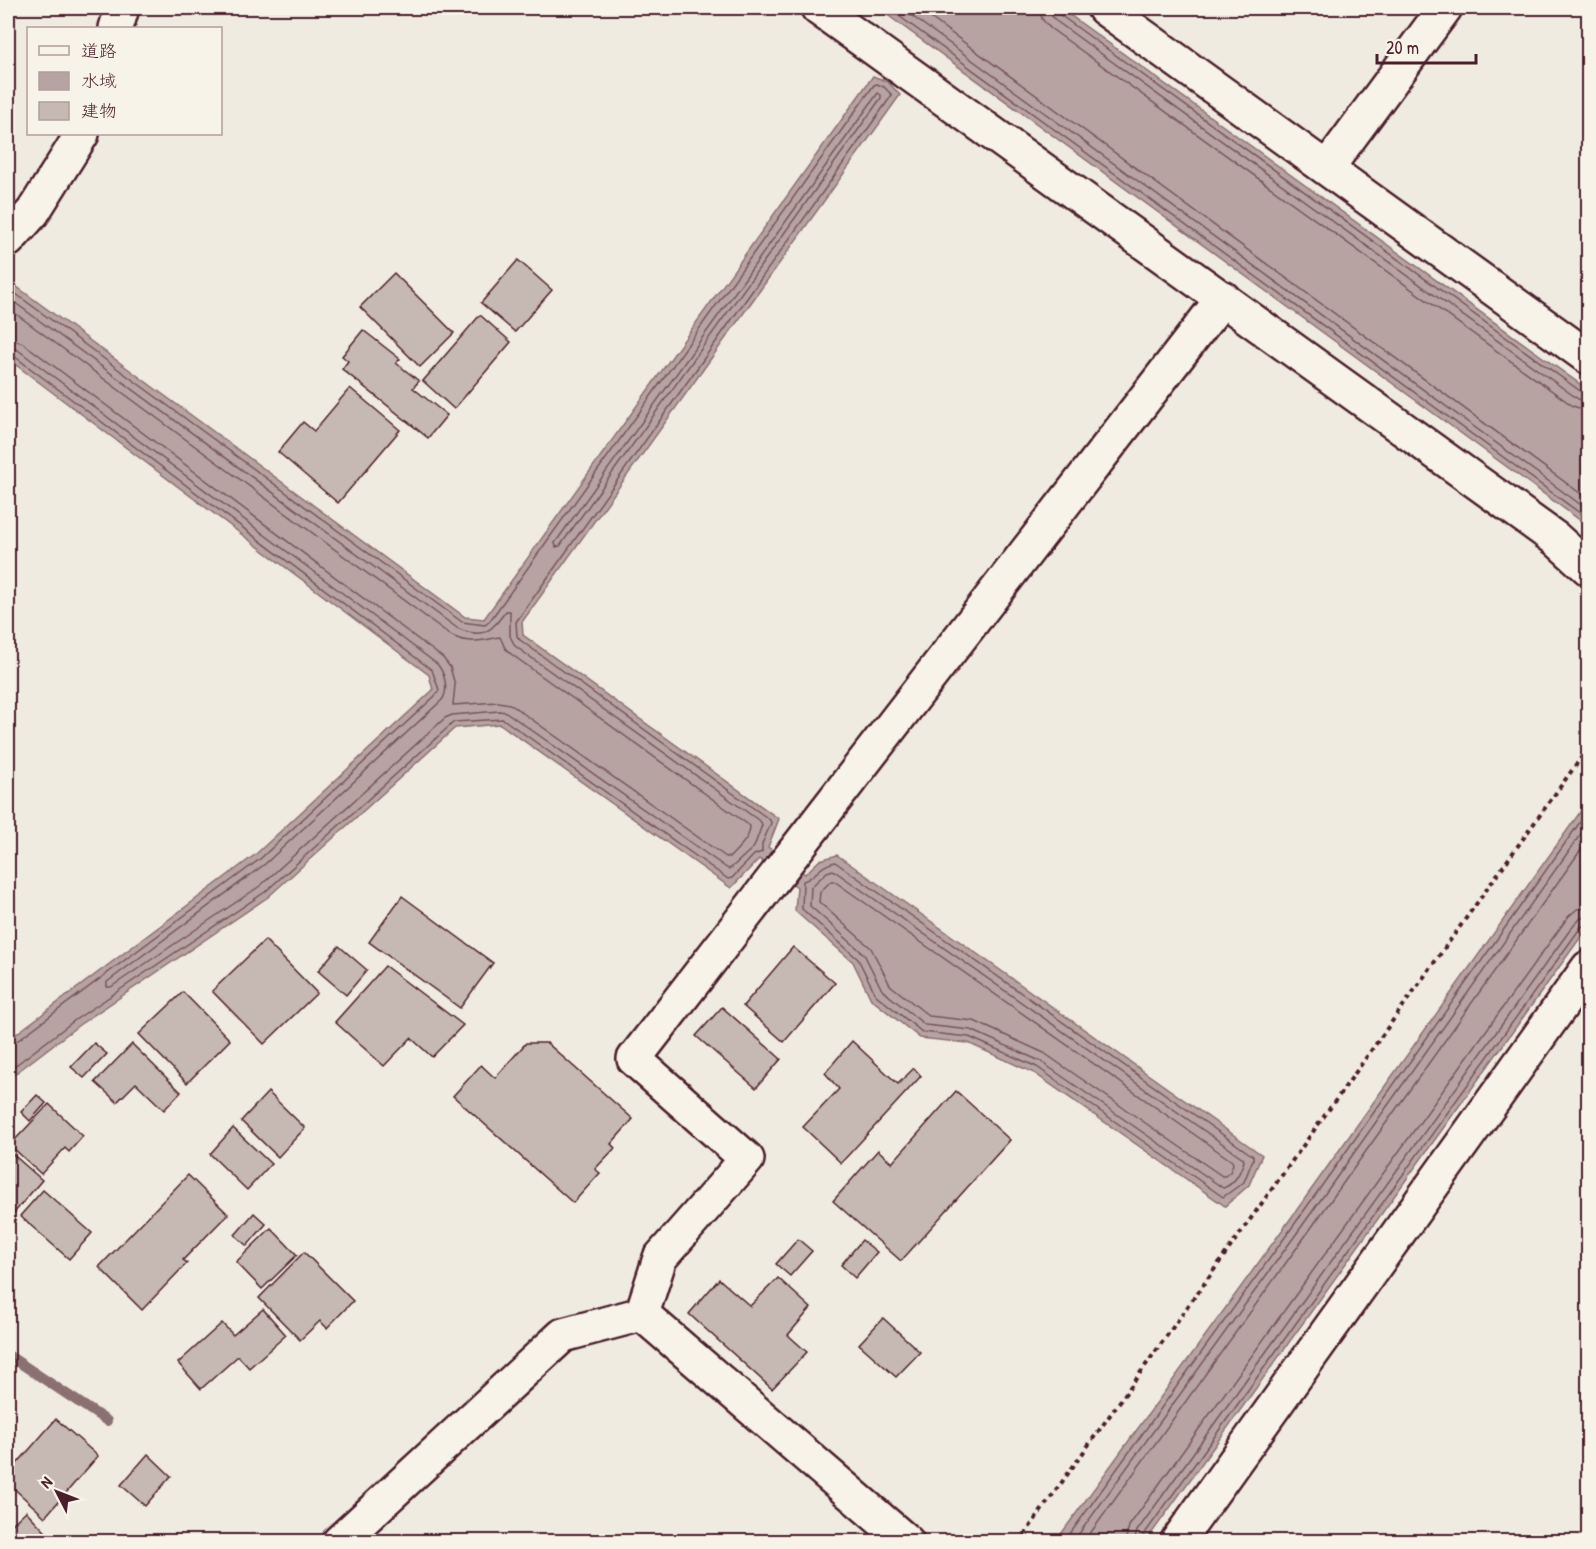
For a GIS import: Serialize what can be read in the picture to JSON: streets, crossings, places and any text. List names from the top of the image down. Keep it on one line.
{"legend":["道路","水域","建物"],"scale_bar":"20 m","north":"top left"}
